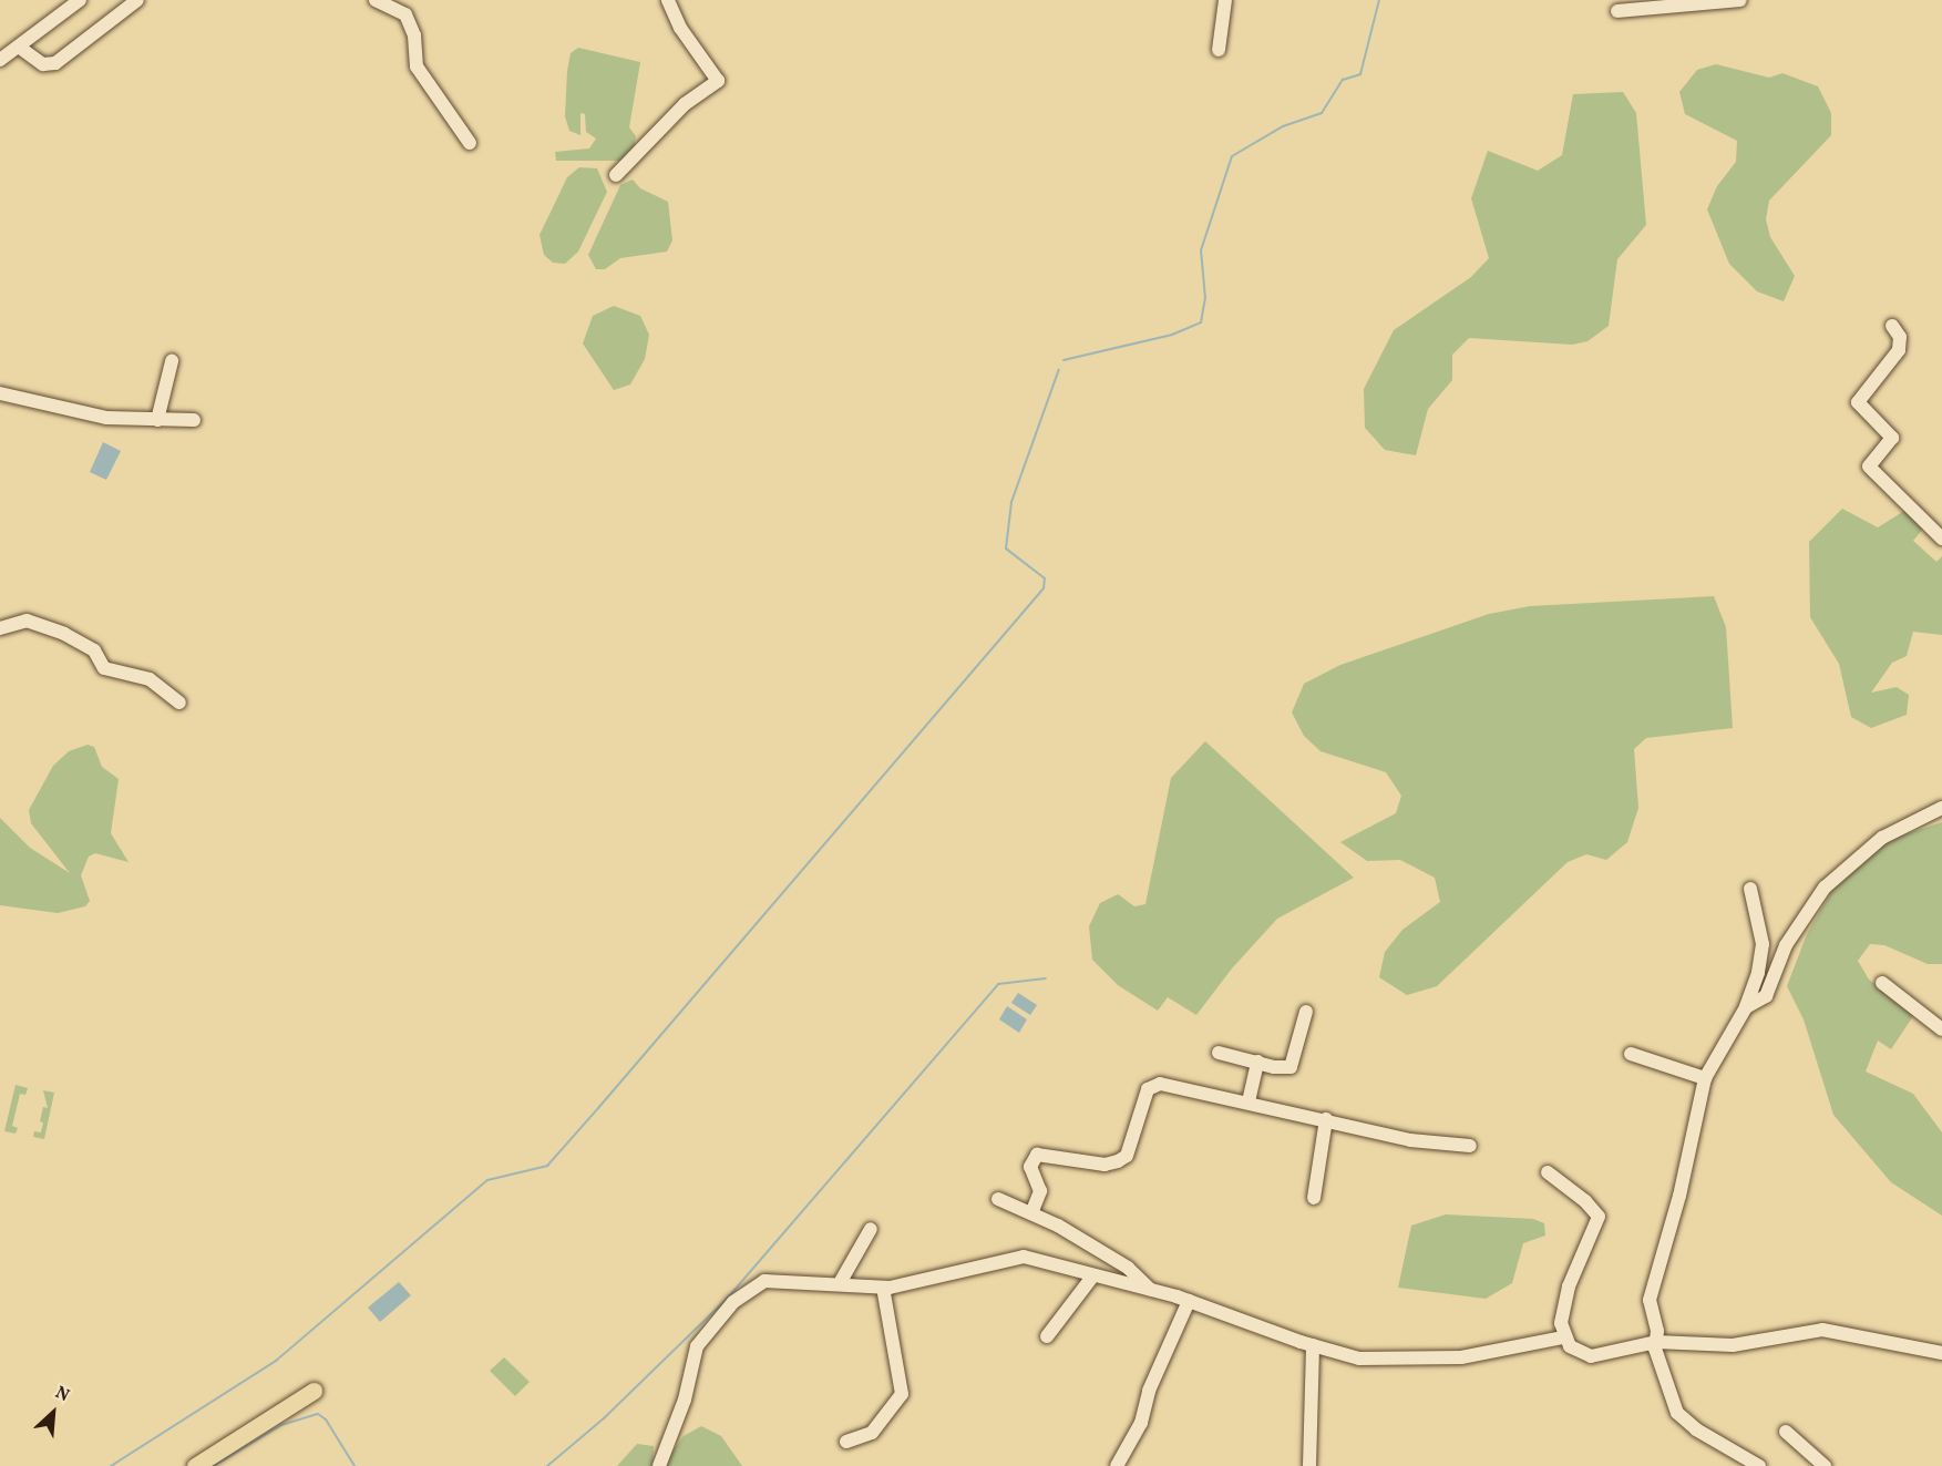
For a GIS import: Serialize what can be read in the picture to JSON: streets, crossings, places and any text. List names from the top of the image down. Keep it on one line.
{"north":"top right"}
